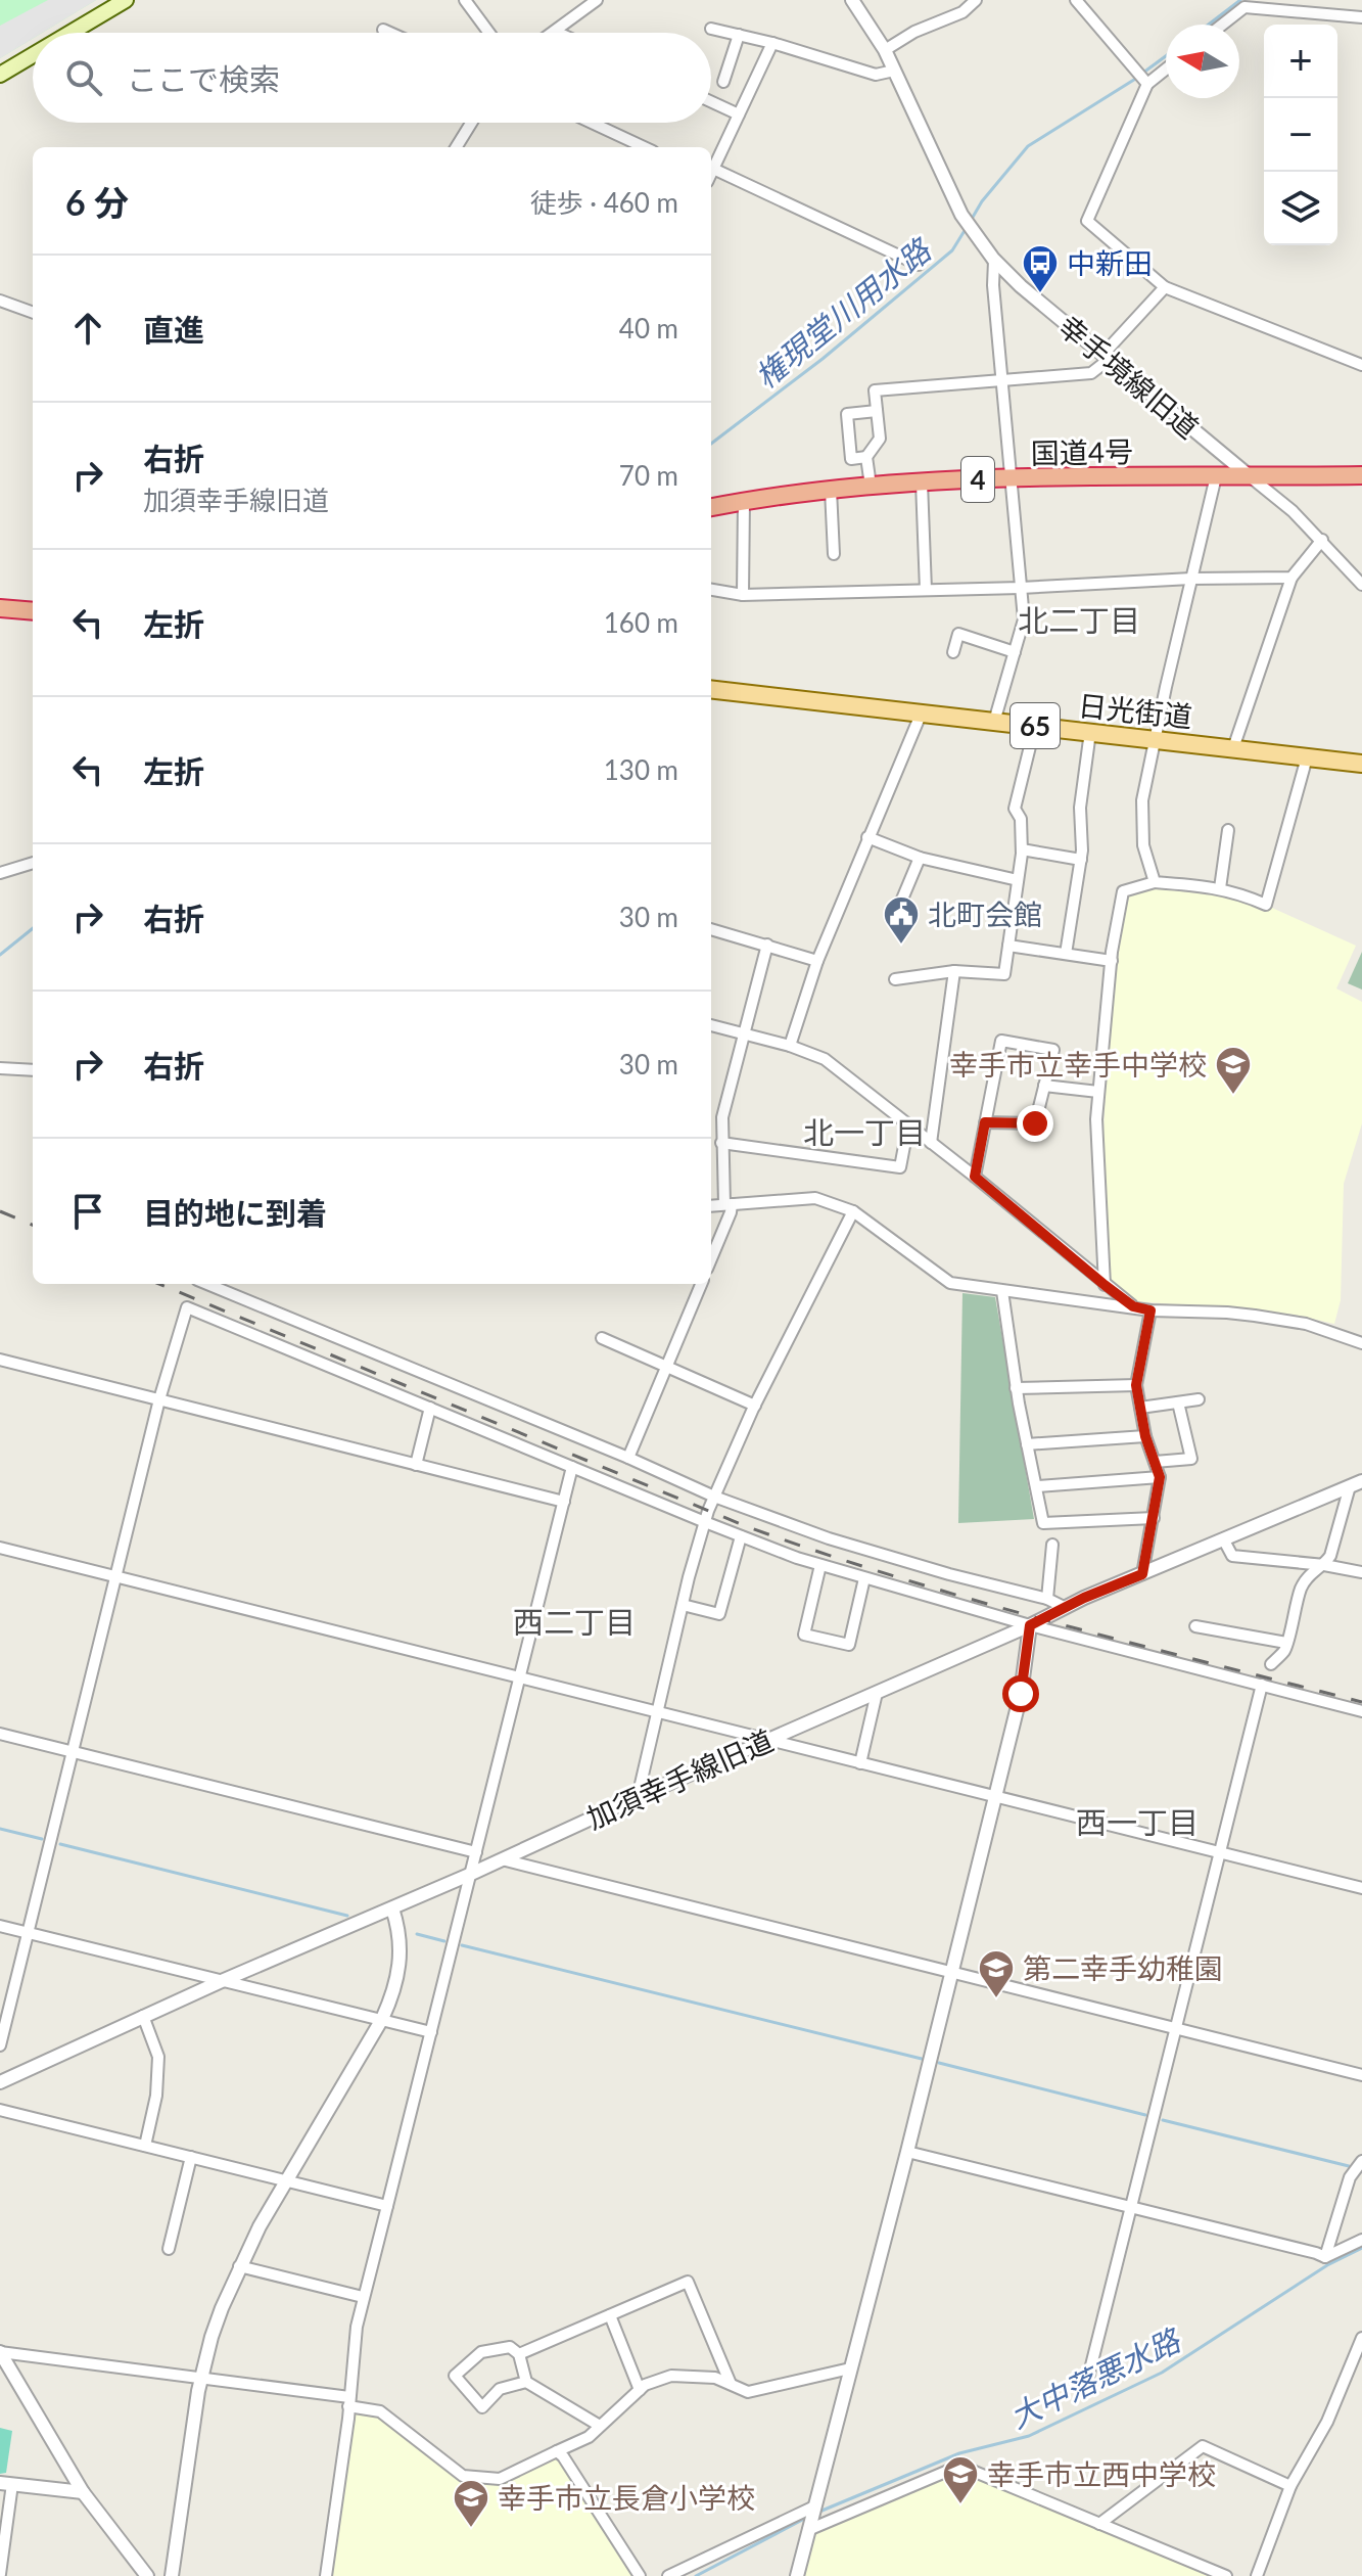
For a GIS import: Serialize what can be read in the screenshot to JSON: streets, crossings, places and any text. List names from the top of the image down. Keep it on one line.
{"streets":{"highway":["国道4号","4"],"main road":["日光街道","65"],"street":["幸手境線旧道","加須幸手線旧道"]},"crossings":[["幸手境線旧道","国道4号"]],"districts":["北二丁目","北一丁目","西二丁目","西一丁目"],"water":["権現堂川用水路","大中落悪水路"],"places":{"bus stop":["中新田"],"public building":["北町会館"],"school or university":["幸手市立幸手中学校","第二幸手幼稚園","幸手市立西中学校","幸手市立長倉小学校"]},"north":"left","page":{"map_buttons":["+","−"],"search":"ここで検索","heading":["6 分","徒歩 · 460 m"],"list":[["直進","40 m"],["右折","加須幸手線旧道","70 m"],["左折","160 m"],["左折","130 m"],["右折","30 m"],["右折","30 m"],"目的地に到着"]}}
